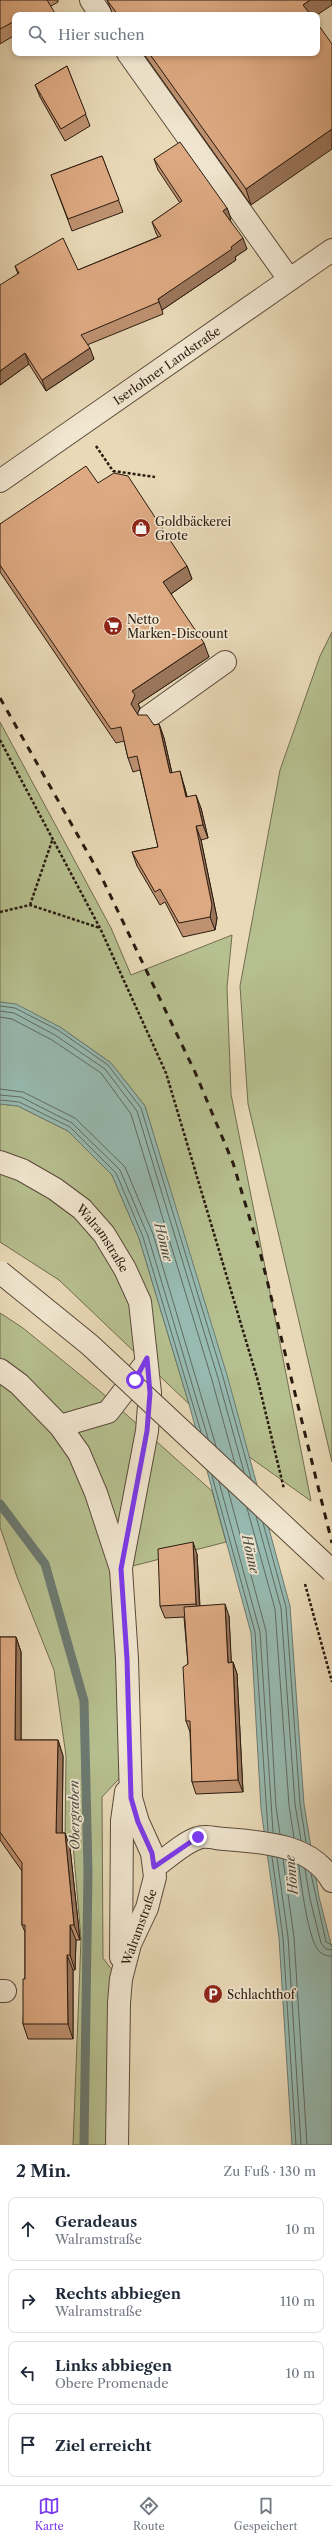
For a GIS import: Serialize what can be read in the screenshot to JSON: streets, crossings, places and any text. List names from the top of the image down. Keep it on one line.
{"streets":{"street":["Iserlohner Landstraße","Walramstraße"]},"water":["Hönne","Obergraben"],"places":{"shop":["Goldbäckerei Grote"],"supermarket":["Netto Marken-Discount"],"parking":["Schlachthof"]},"page":{"search":"Hier suchen","heading":["2 Min.","Zu Fuß · 130 m"],"list":[["Geradeaus","Walramstraße","10 m"],["Rechts abbiegen","Walramstraße","110 m"],["Links abbiegen","Obere Promenade","10 m"],"Ziel erreicht"],"nav":["Karte","Route","Gespeichert"]}}
